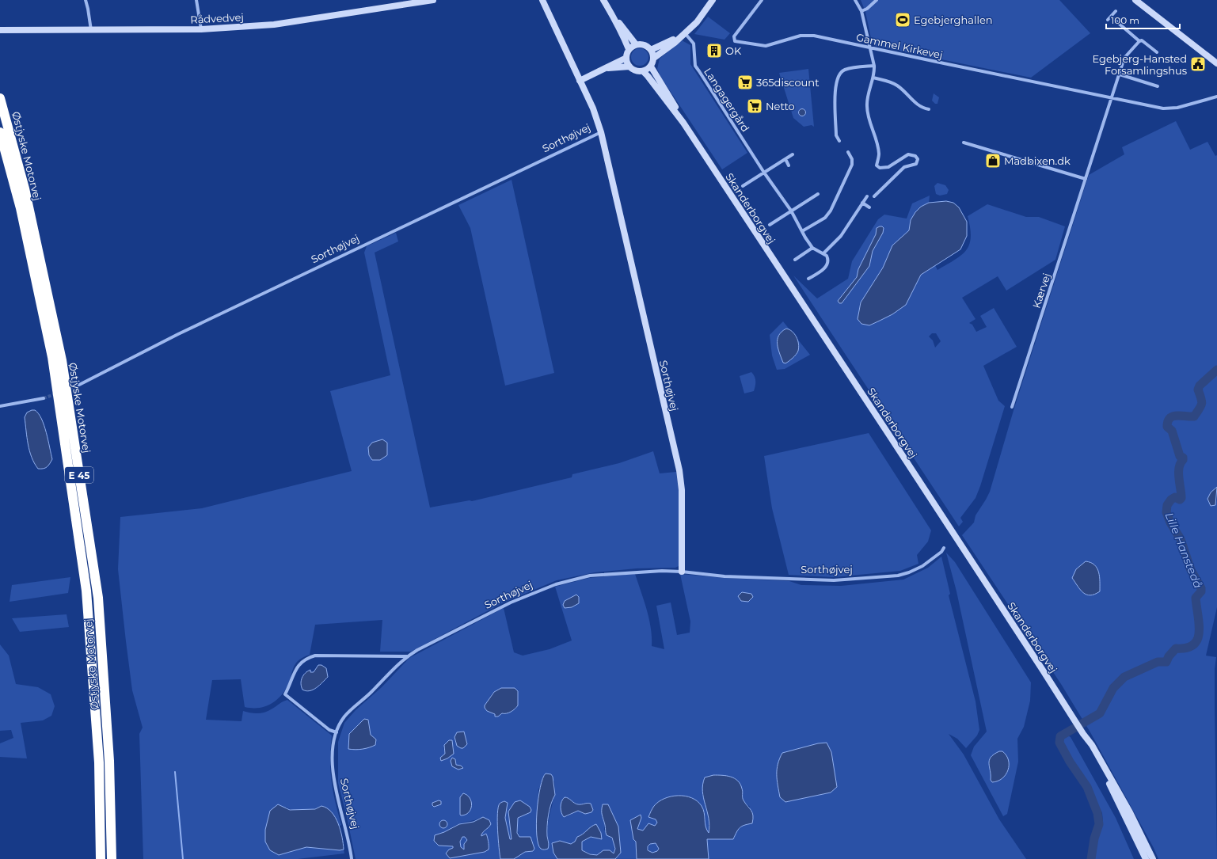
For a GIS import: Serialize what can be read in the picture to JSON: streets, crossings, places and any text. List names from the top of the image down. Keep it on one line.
{"streets":{"highway":["Østjyske Motorvej","E 45"],"main road":["Rådvedvej","Sorthøjvej","Skanderborgvej"],"street":["Gammel Kirkevej","Langagergård","Kærvej"]},"crossings":[["Gammel Kirkevej","Kærvej"]],"water":["Lille Hanstedå"],"places":{"sports":["Egebjerghallen"],"building":["OK"],"public building":["Egebjerg-Hansted Forsamlingshus"],"supermarket":["365discount","Netto"],"shop":["Madbixen.dk"]},"scale_bar":"100 m"}
